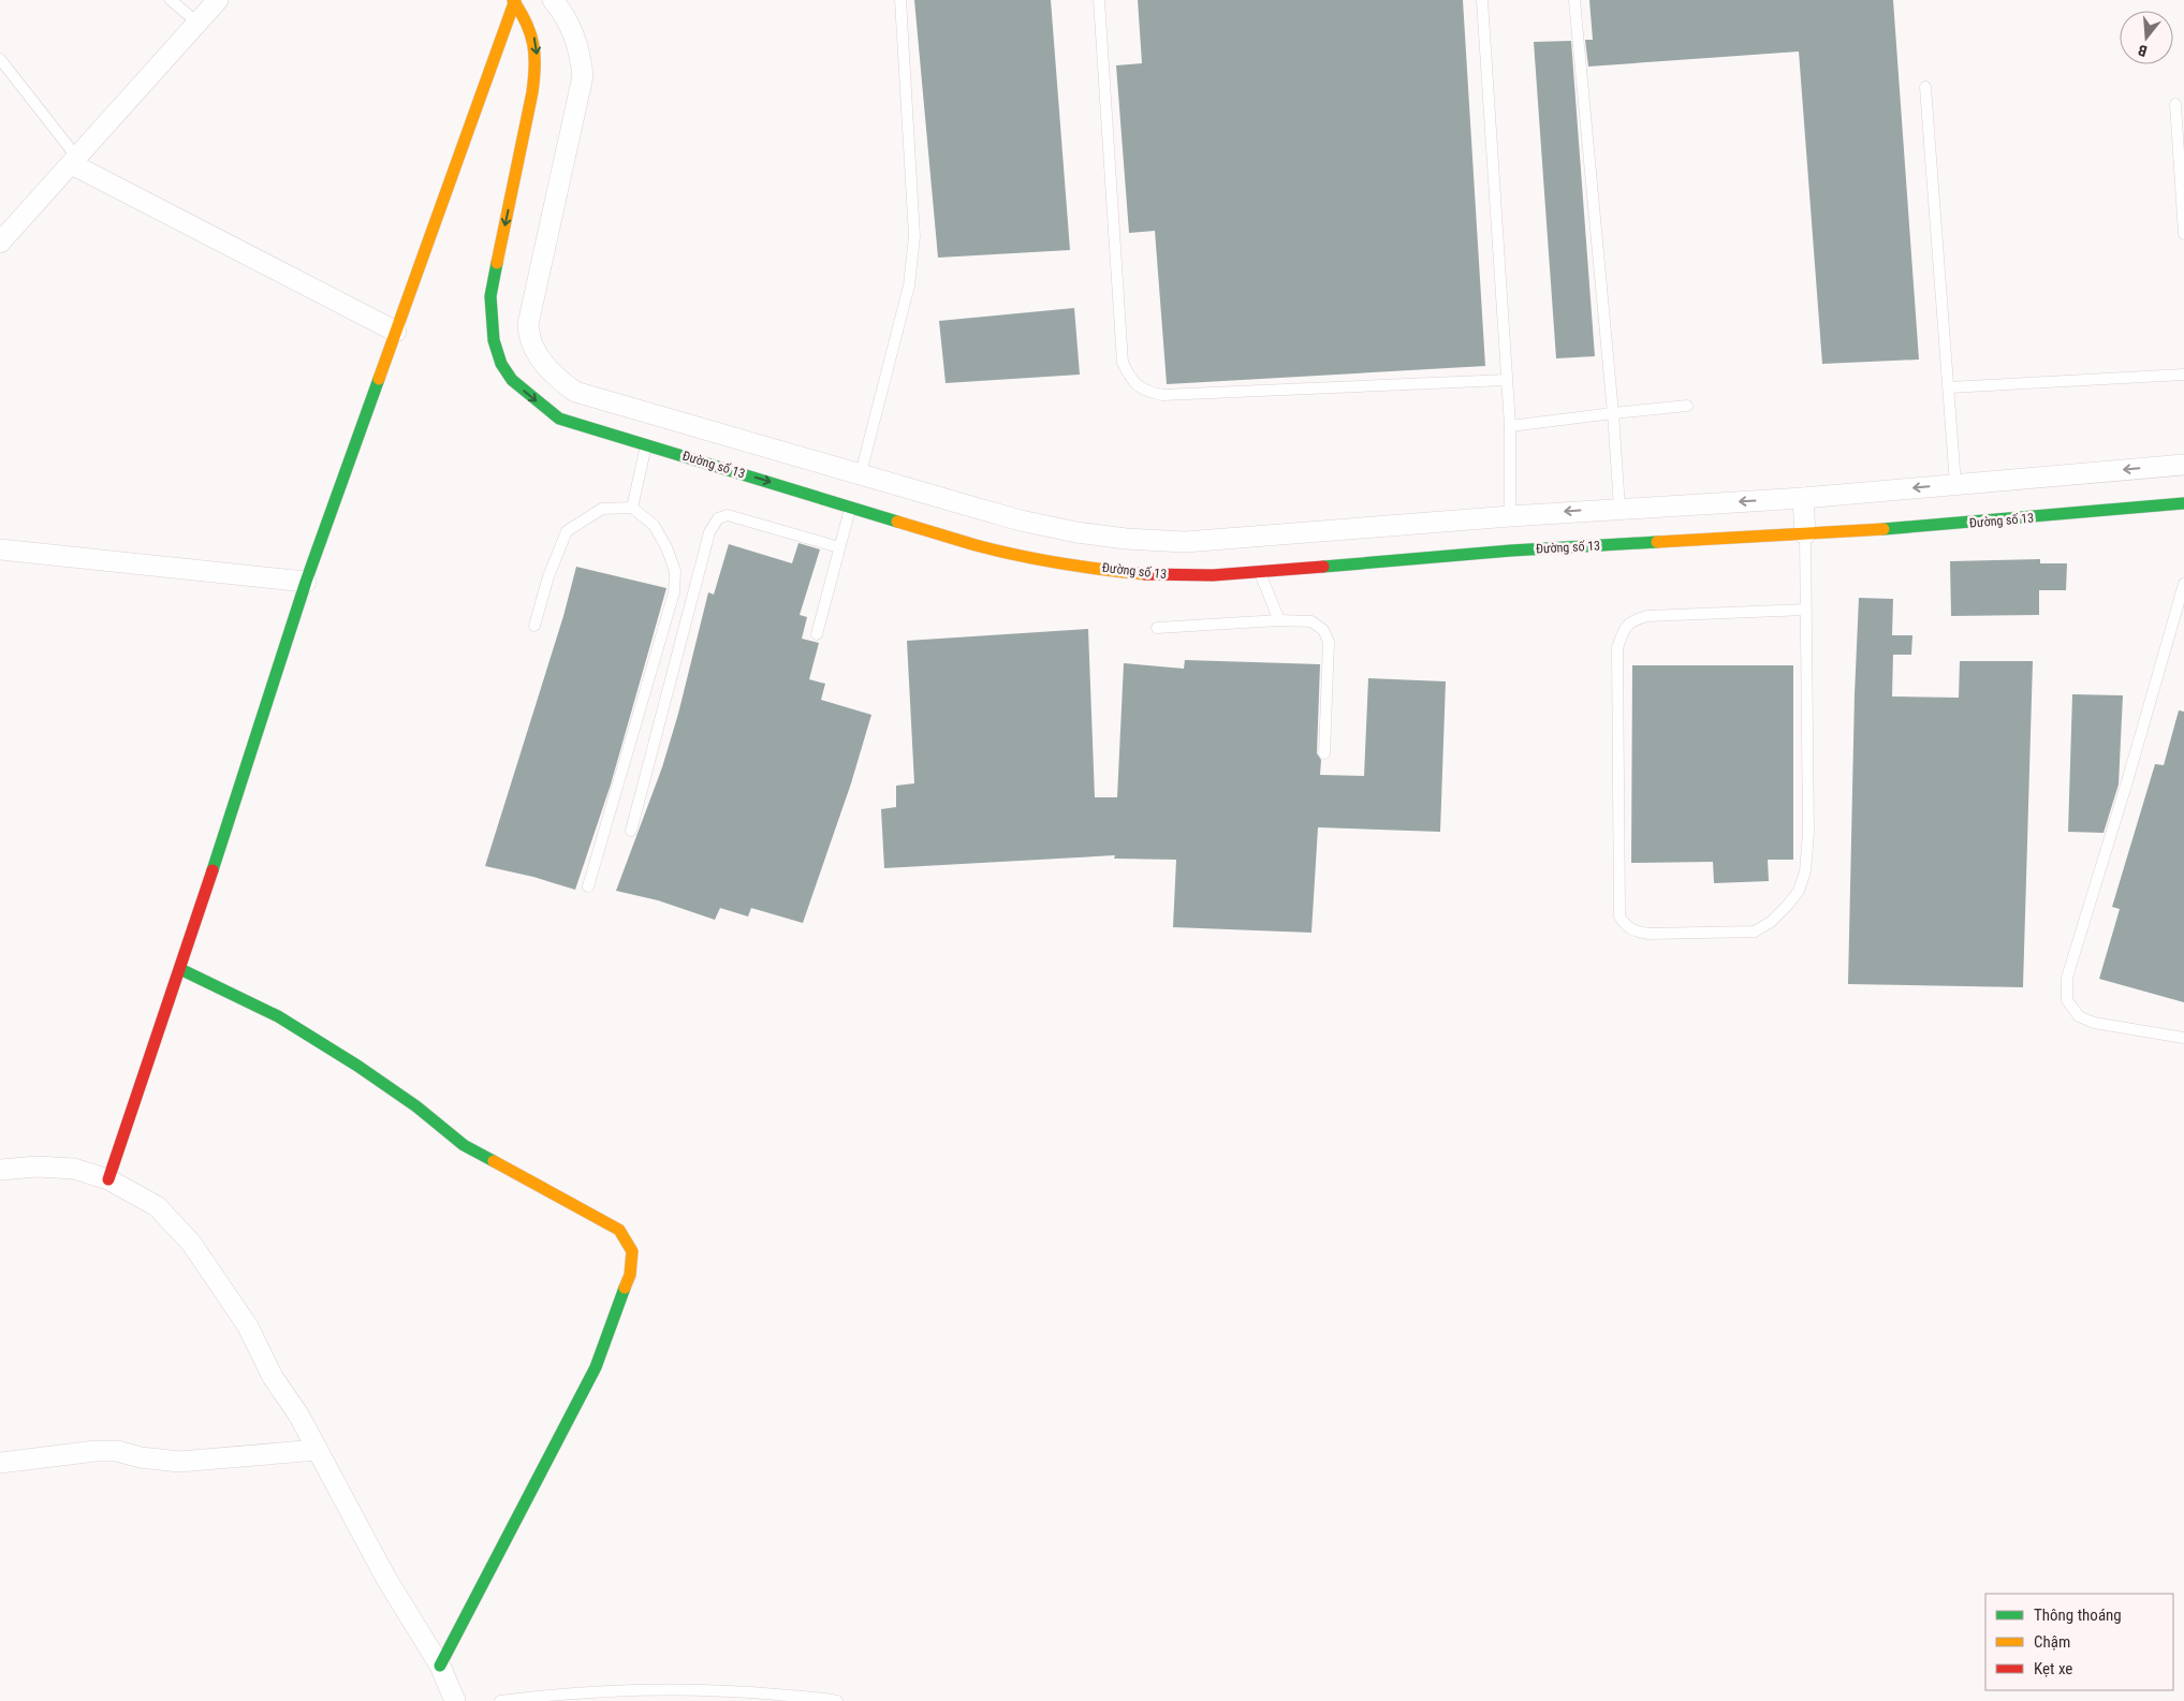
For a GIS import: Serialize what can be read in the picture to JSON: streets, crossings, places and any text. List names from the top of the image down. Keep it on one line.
{"streets":{"street":["Đường số 13"]},"legend":["Thông thoáng","Chậm","Kẹt xe"],"north":"bottom"}
